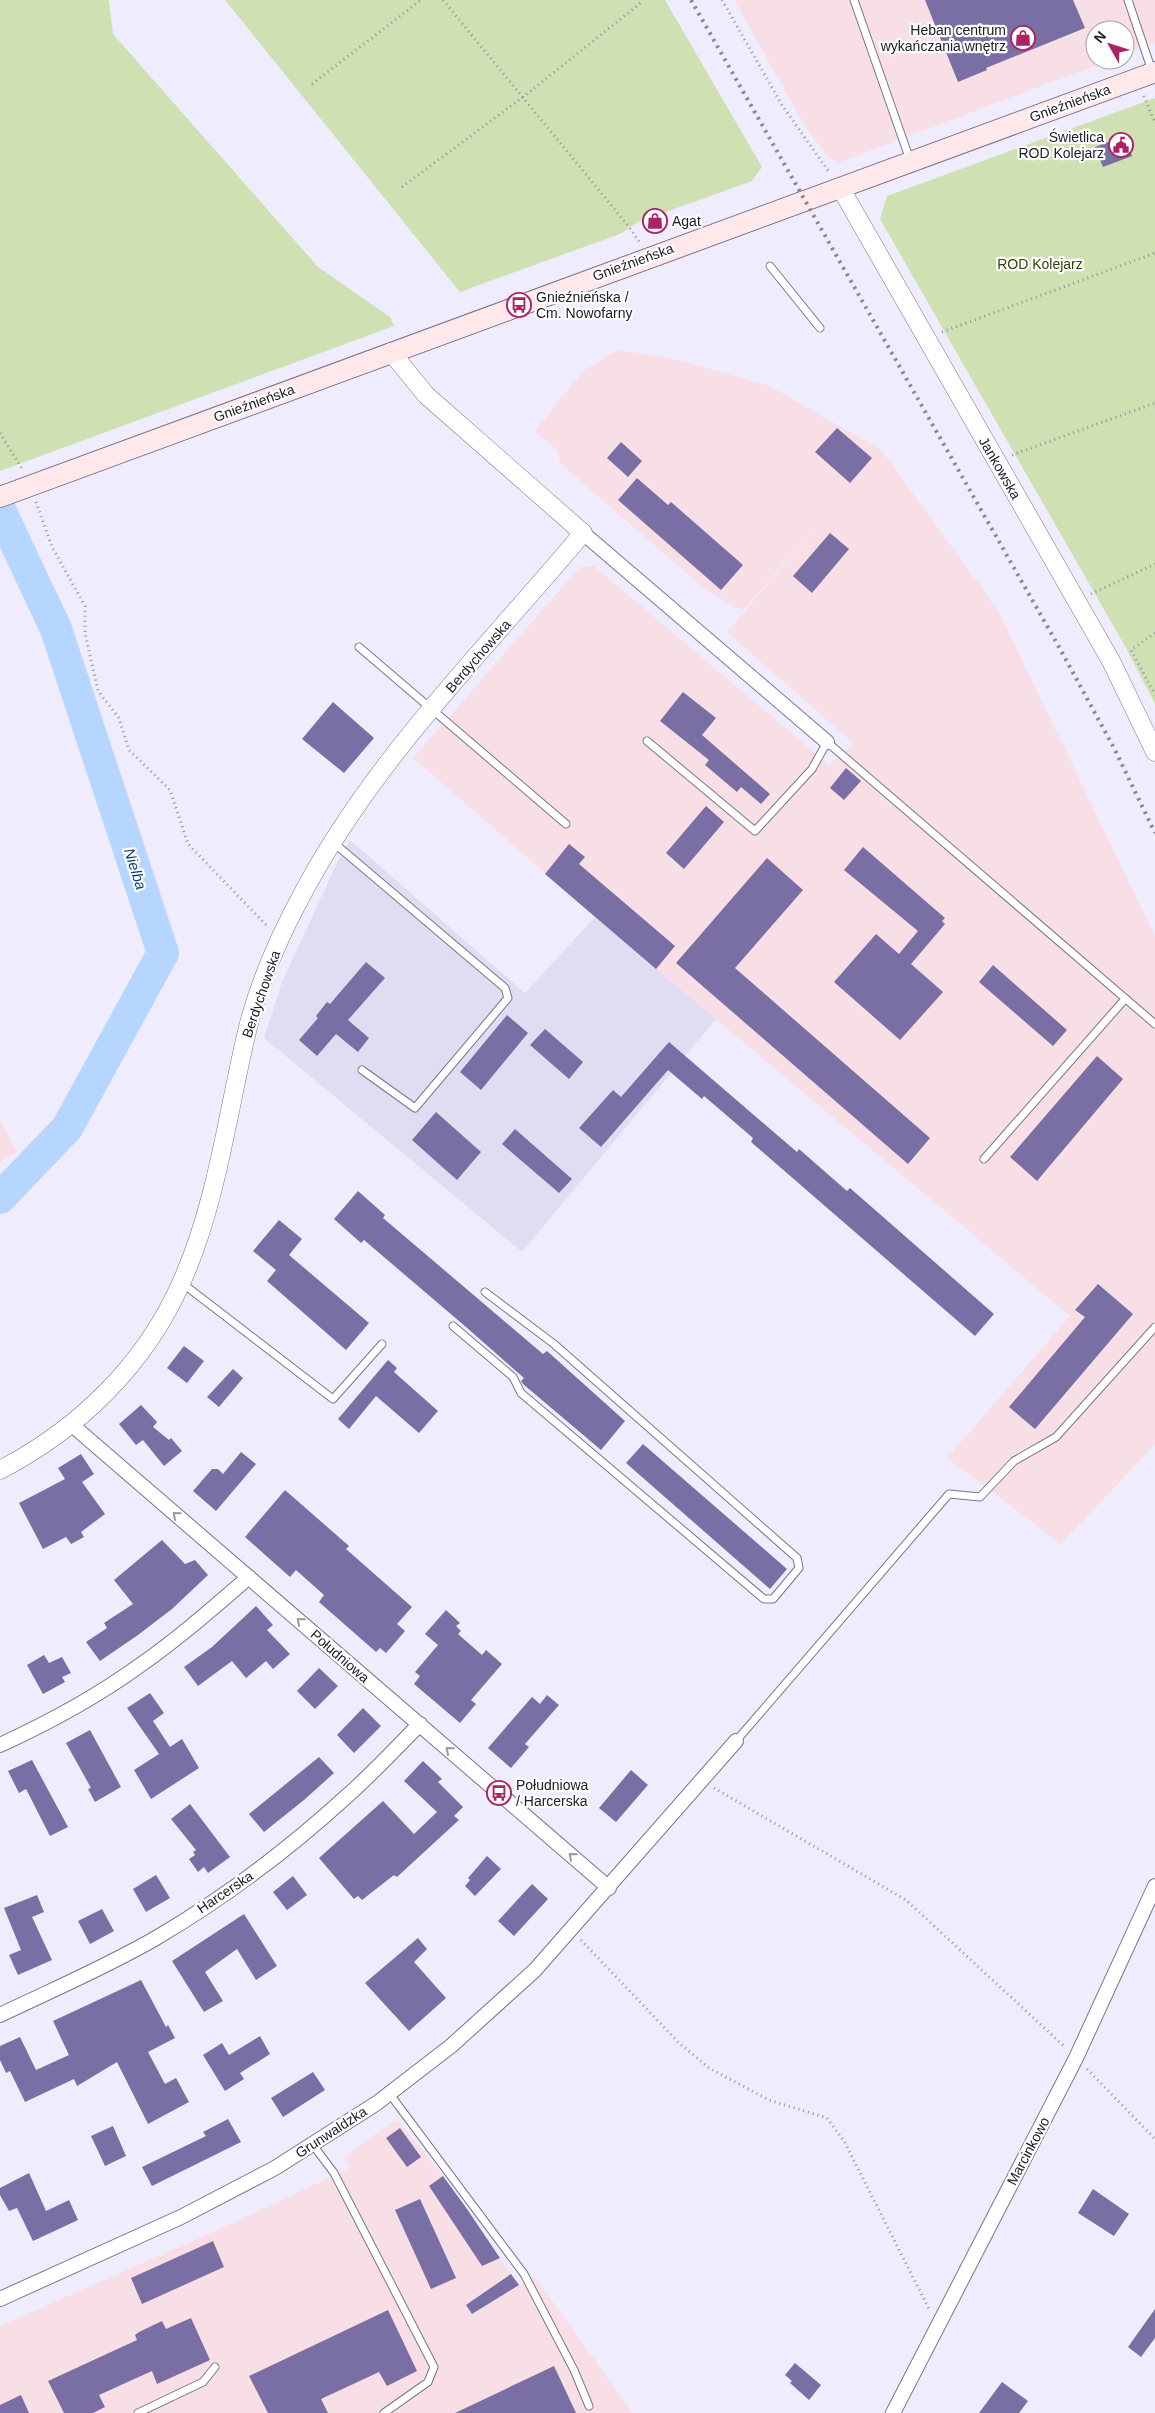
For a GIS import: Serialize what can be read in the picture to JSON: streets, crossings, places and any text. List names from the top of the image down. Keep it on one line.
{"streets":{"main road":["Gnieźnieńska"],"street":["Jankowska","Berdychowska","Południowa","Harcerska","Grunwaldzka","Marcinkowo"]},"crossings":[["Gnieźnieńska","Jankowska"],["Berdychowska","Południowa"],["Południowa","Harcerska"],["Południowa","Grunwaldzka"]],"one_way":["Południowa"],"water":["Nielba"],"parks":["ROD Kolejarz"],"places":{"shop":["Heban centrum wykańczania wnętrz","Agat"],"public building":["Świetlica ROD Kolejarz"],"bus stop":["Gnieźnieńska / Cm. Nowofarny","Południowa / Harcerska"]},"north":"top left"}
